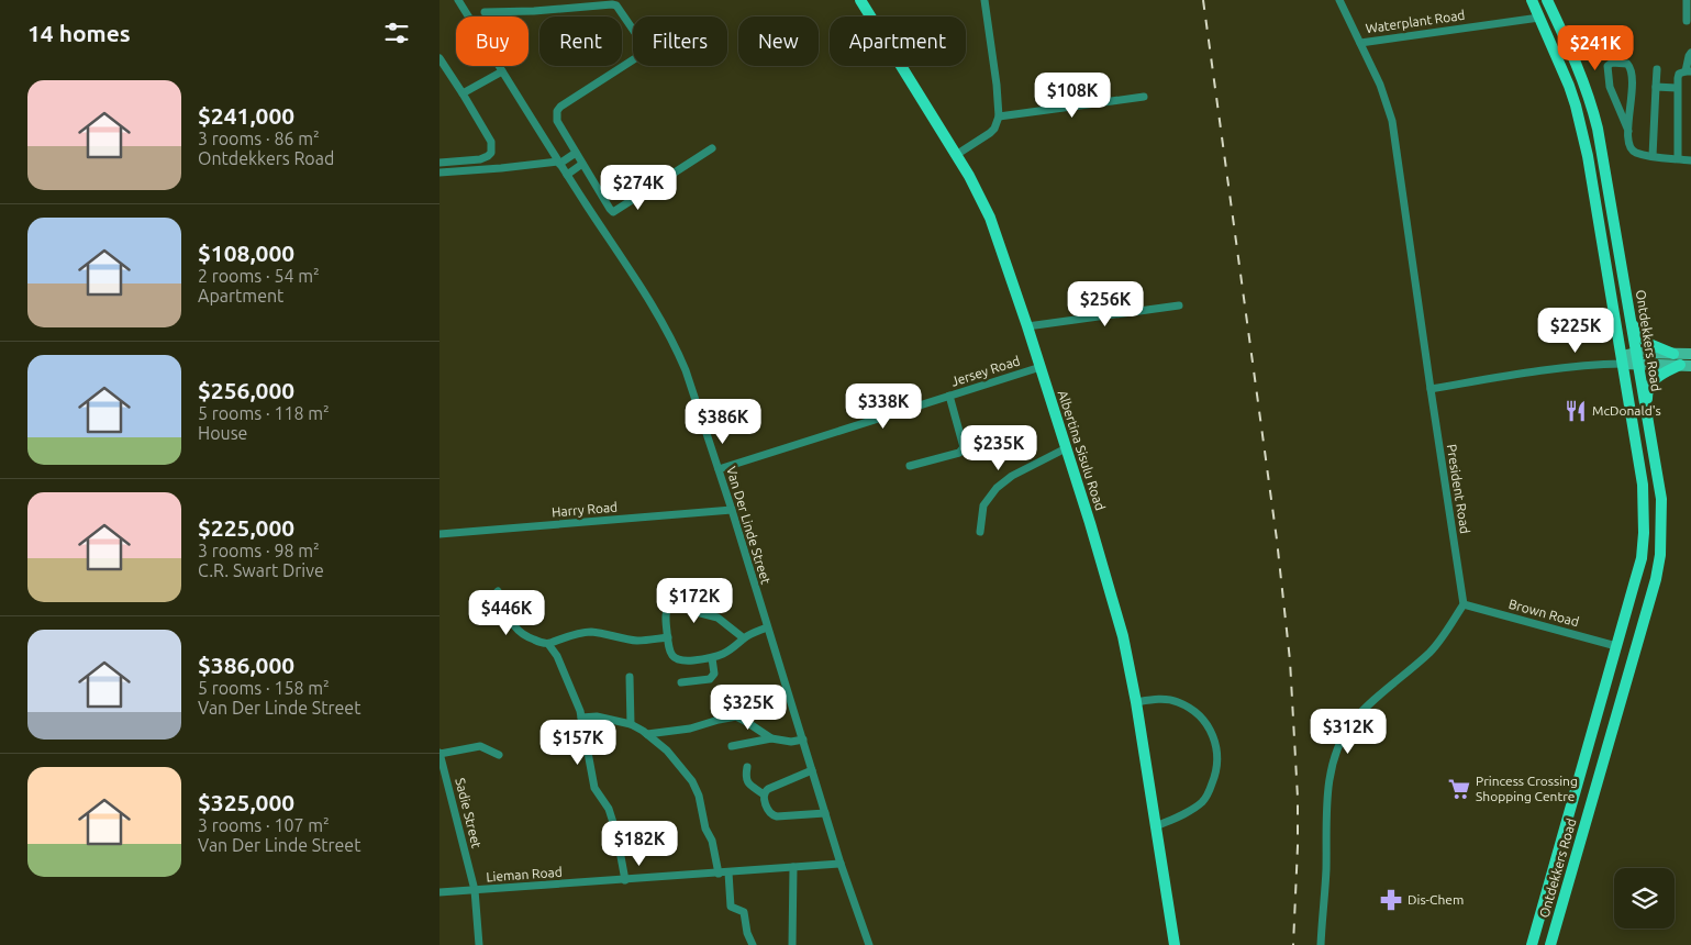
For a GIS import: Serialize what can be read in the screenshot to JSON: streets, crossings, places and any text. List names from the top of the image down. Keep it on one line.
{"streets":{"main road":["Ontdekkers Road","Albertina Sisulu Road"],"street":["Waterplant Road","Jersey Road","President Road","Harry Road","Van Der Linde Street","Brown Road","Sadie Street","Lieman Road"]},"crossings":[["Waterplant Road","Ontdekkers Road"],["Waterplant Road","President Road"],["Ontdekkers Road","Brown Road"],["Jersey Road","Albertina Sisulu Road"],["Jersey Road","Van Der Linde Street"],["President Road","Brown Road"],["Harry Road","Van Der Linde Street"],["Van Der Linde Street","Lieman Road"],["Sadie Street","Lieman Road"]],"places":{"restaurant":["McDonald's"],"supermarket":["Princess Crossing Shopping Centre"],"pharmacy":["Dis-Chem"]},"page":{"heading":"14 homes","chip":["Buy","Rent","Filters","New","Apartment"],"price":["$241K","$108K","$274K","$256K","$225K","$338K","$386K","$235K","$172K","$446K","$325K","$312K","$157K","$182K"],"list":[{"name":"$241,000","note":"3 rooms · 86 m² · Ontdekkers Road"},{"name":"$108,000","note":"2 rooms · 54 m² · Apartment"},{"name":"$256,000","note":"5 rooms · 118 m² · House"},{"name":"$225,000","note":"3 rooms · 98 m² · C.R. Swart Drive"},{"name":"$386,000","note":"5 rooms · 158 m² · Van Der Linde Street"},{"name":"$325,000","note":"3 rooms · 107 m² · Van Der Linde Street"}]}}
